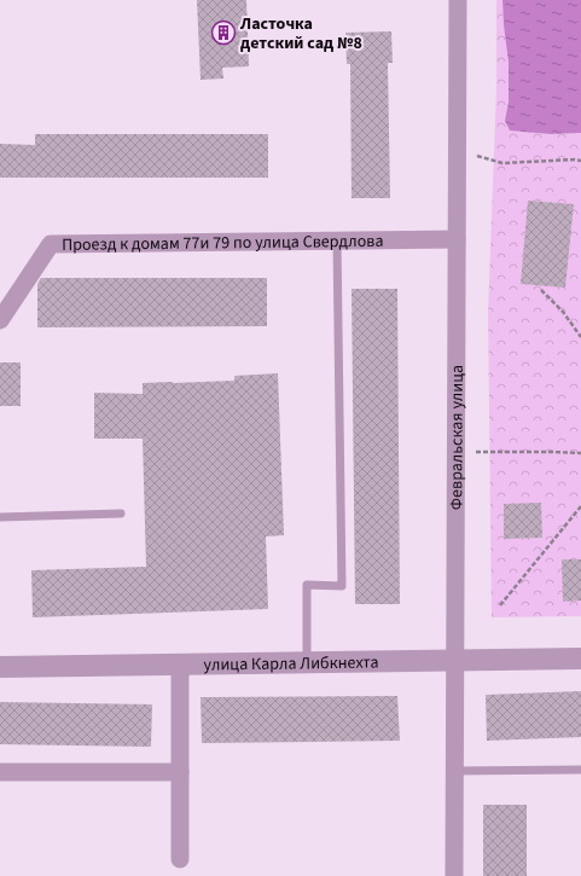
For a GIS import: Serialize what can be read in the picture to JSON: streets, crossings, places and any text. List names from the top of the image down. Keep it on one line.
{"streets":{"street":["Проезд к домам 77и 79 по улица Свердлова","Февральская улица","улица Карла Либкнехта"]},"crossings":[["Проезд к домам 77и 79 по улица Свердлова","Февральская улица"],["Февральская улица","улица Карла Либкнехта"]],"places":{"building":["Ласточка детский сад №8"]}}
